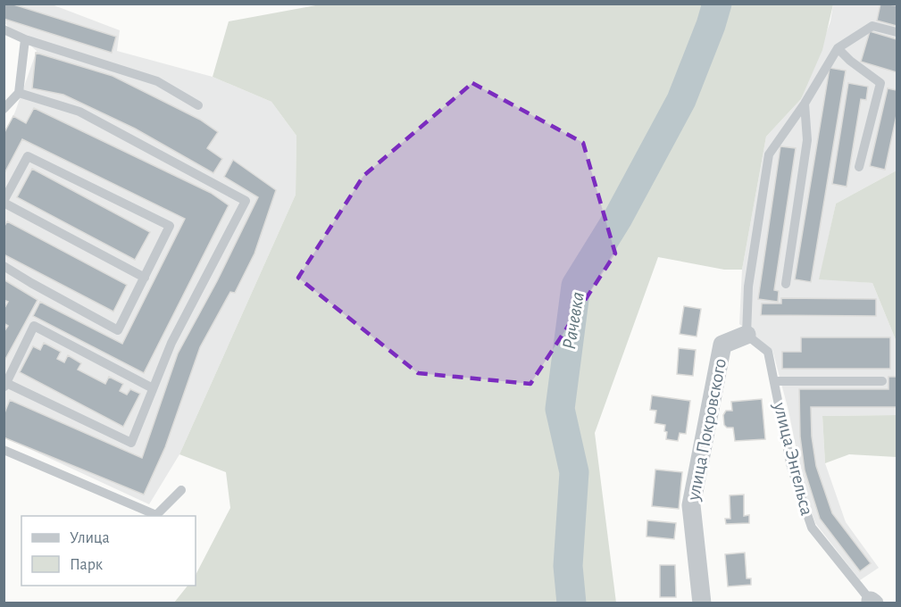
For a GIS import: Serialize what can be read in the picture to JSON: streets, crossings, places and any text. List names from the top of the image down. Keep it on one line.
{"streets":{"street":["улица Покровского"],"lane":["улица Энгельса"]},"crossings":[["улица Покровского","улица Энгельса"]],"water":["Рачевка"],"legend":["Улица","Парк"]}
